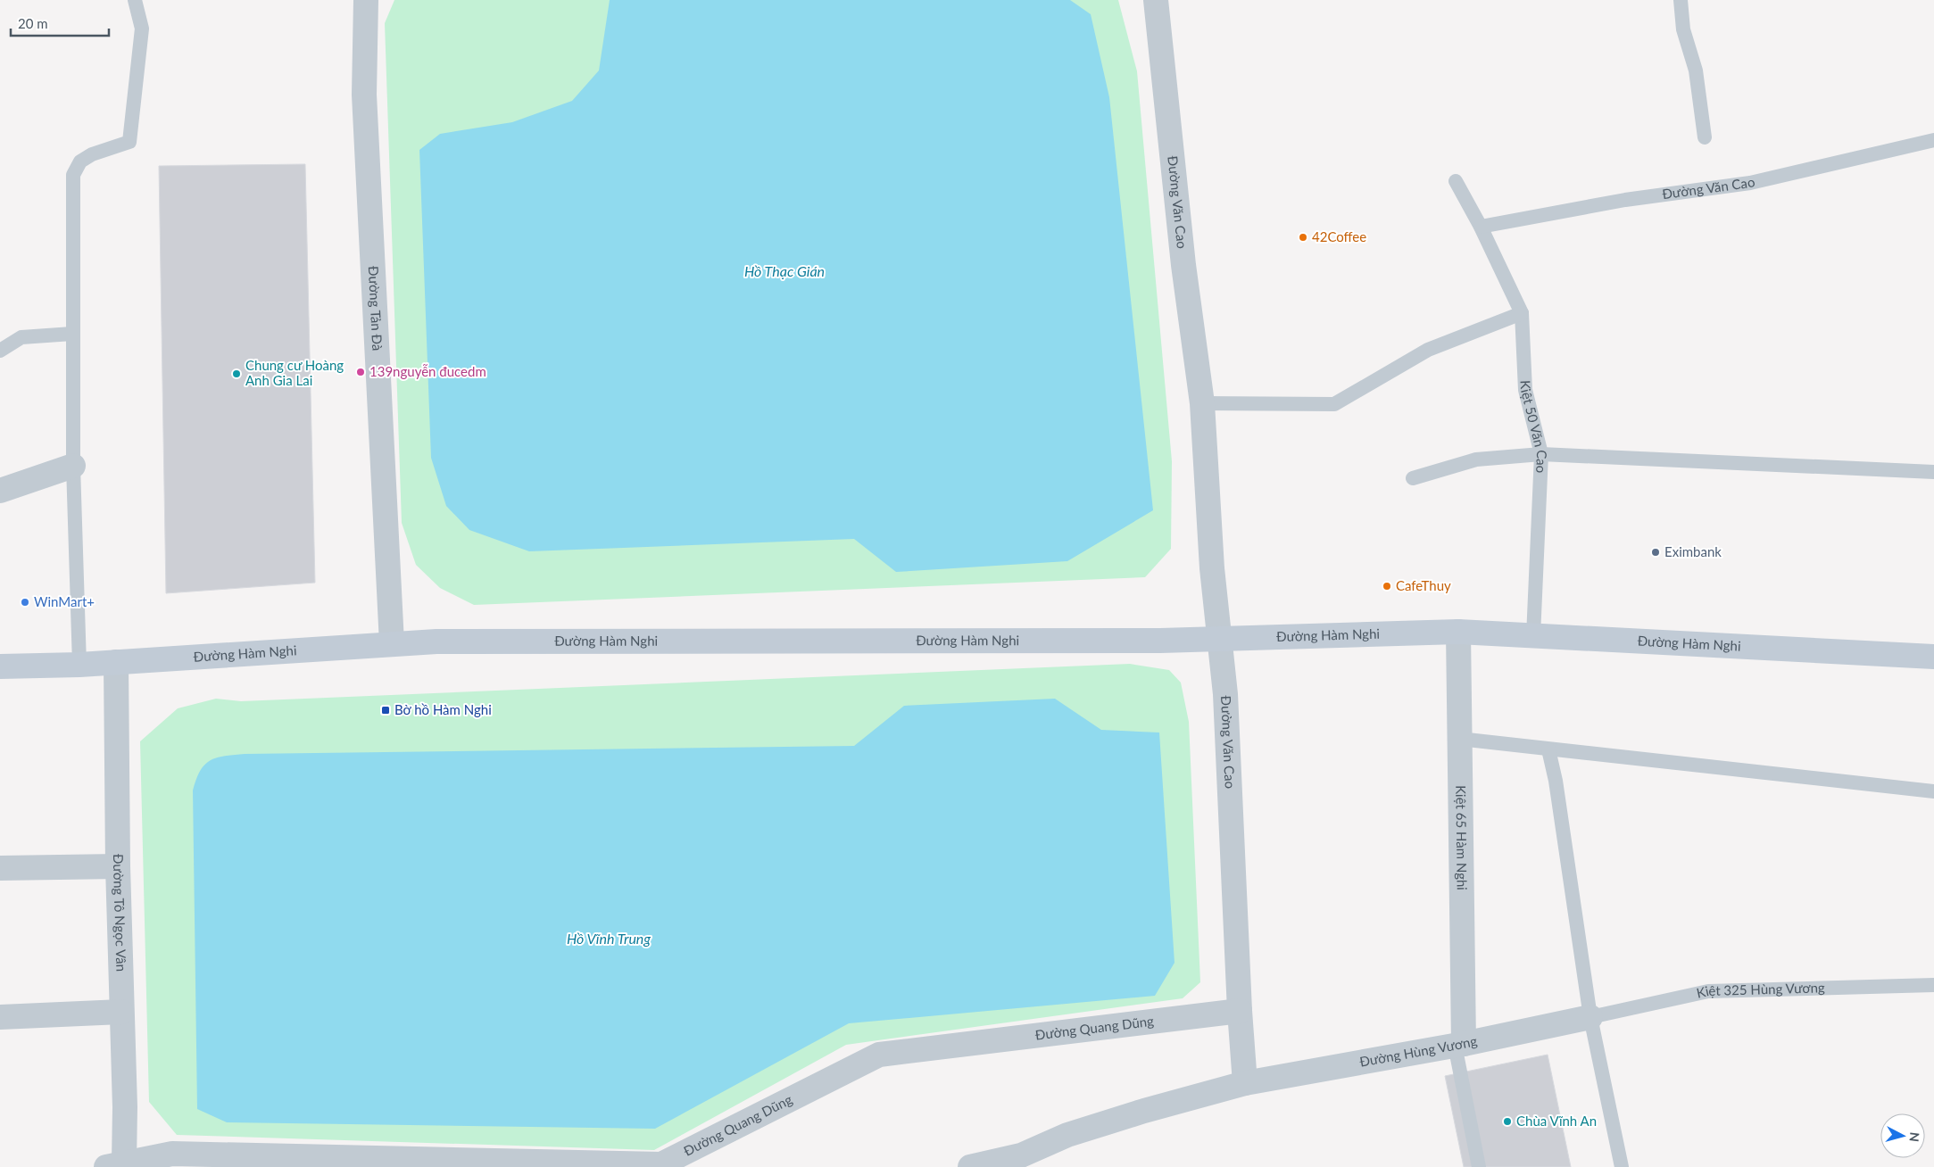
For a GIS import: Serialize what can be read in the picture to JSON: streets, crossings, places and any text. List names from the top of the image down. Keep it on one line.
{"streets":{"main road":["Đường Hàm Nghi"],"street":["Đường Văn Cao","Đường Tản Đà","Kiệt 65 Hàm Nghi","Đường Tô Ngọc Vân","Đường Quang Dũng","Đường Hùng Vương"],"lane":["Kiệt 50 Văn Cao","Kiệt 325 Hùng Vương"]},"crossings":[["Đường Văn Cao","Kiệt 50 Văn Cao"],["Đường Văn Cao","Đường Hàm Nghi"],["Đường Văn Cao","Đường Quang Dũng"],["Đường Văn Cao","Đường Hùng Vương"],["Đường Tản Đà","Đường Hàm Nghi"],["Kiệt 50 Văn Cao","Đường Hàm Nghi"],["Đường Hàm Nghi","Kiệt 65 Hàm Nghi"],["Đường Hàm Nghi","Đường Tô Ngọc Vân"],["Kiệt 65 Hàm Nghi","Đường Hùng Vương"],["Đường Tô Ngọc Vân","Đường Quang Dũng"],["Kiệt 325 Hùng Vương","Đường Hùng Vương"]],"water":["Hồ Thạc Gián","Hồ Vĩnh Trung"],"places":{"other":["42Coffee","139nguyễn đucedm","Chung cư Hoàng Anh Gia Lai","Eximbank","CafeThuy","WinMart+","Chùa Vĩnh An"],"transit":["Bờ hồ Hàm Nghi"]},"scale_bar":"20 m","north":"right"}
